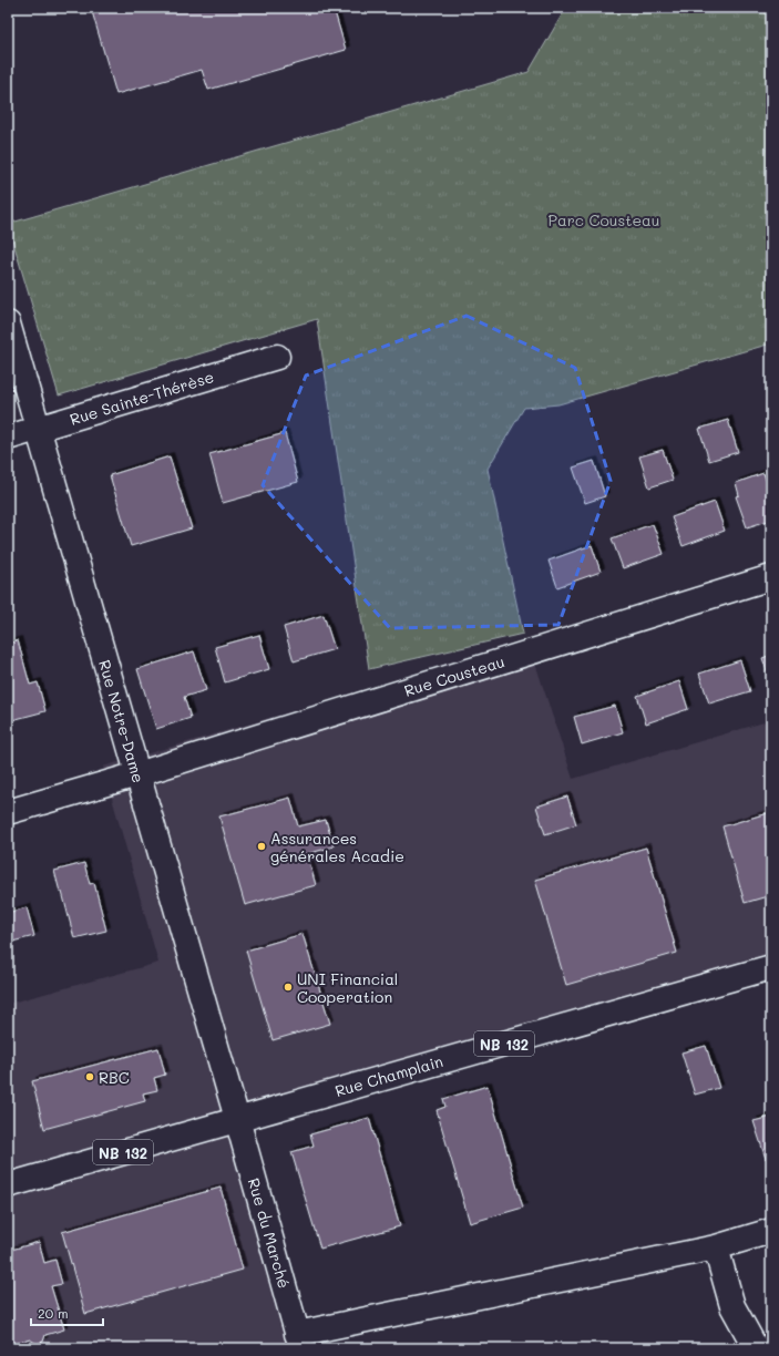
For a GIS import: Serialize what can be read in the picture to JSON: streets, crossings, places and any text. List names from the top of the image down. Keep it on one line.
{"streets":{"street":["Rue Sainte-Thérèse","Rue Cousteau","Rue Notre-Dame","NB 132","Rue Champlain","Rue du Marché"]},"crossings":[["Rue Sainte-Thérèse","Rue Notre-Dame"],["Rue Cousteau","Rue Notre-Dame"],["Rue Notre-Dame","Rue Champlain"],["Rue Notre-Dame","Rue du Marché"],["Rue Champlain","Rue du Marché"]],"parks":["Parc Cousteau"],"places":["Assurances générales Acadie","UNI Financial Cooperation","RBC"],"scale_bar":"20 m"}
